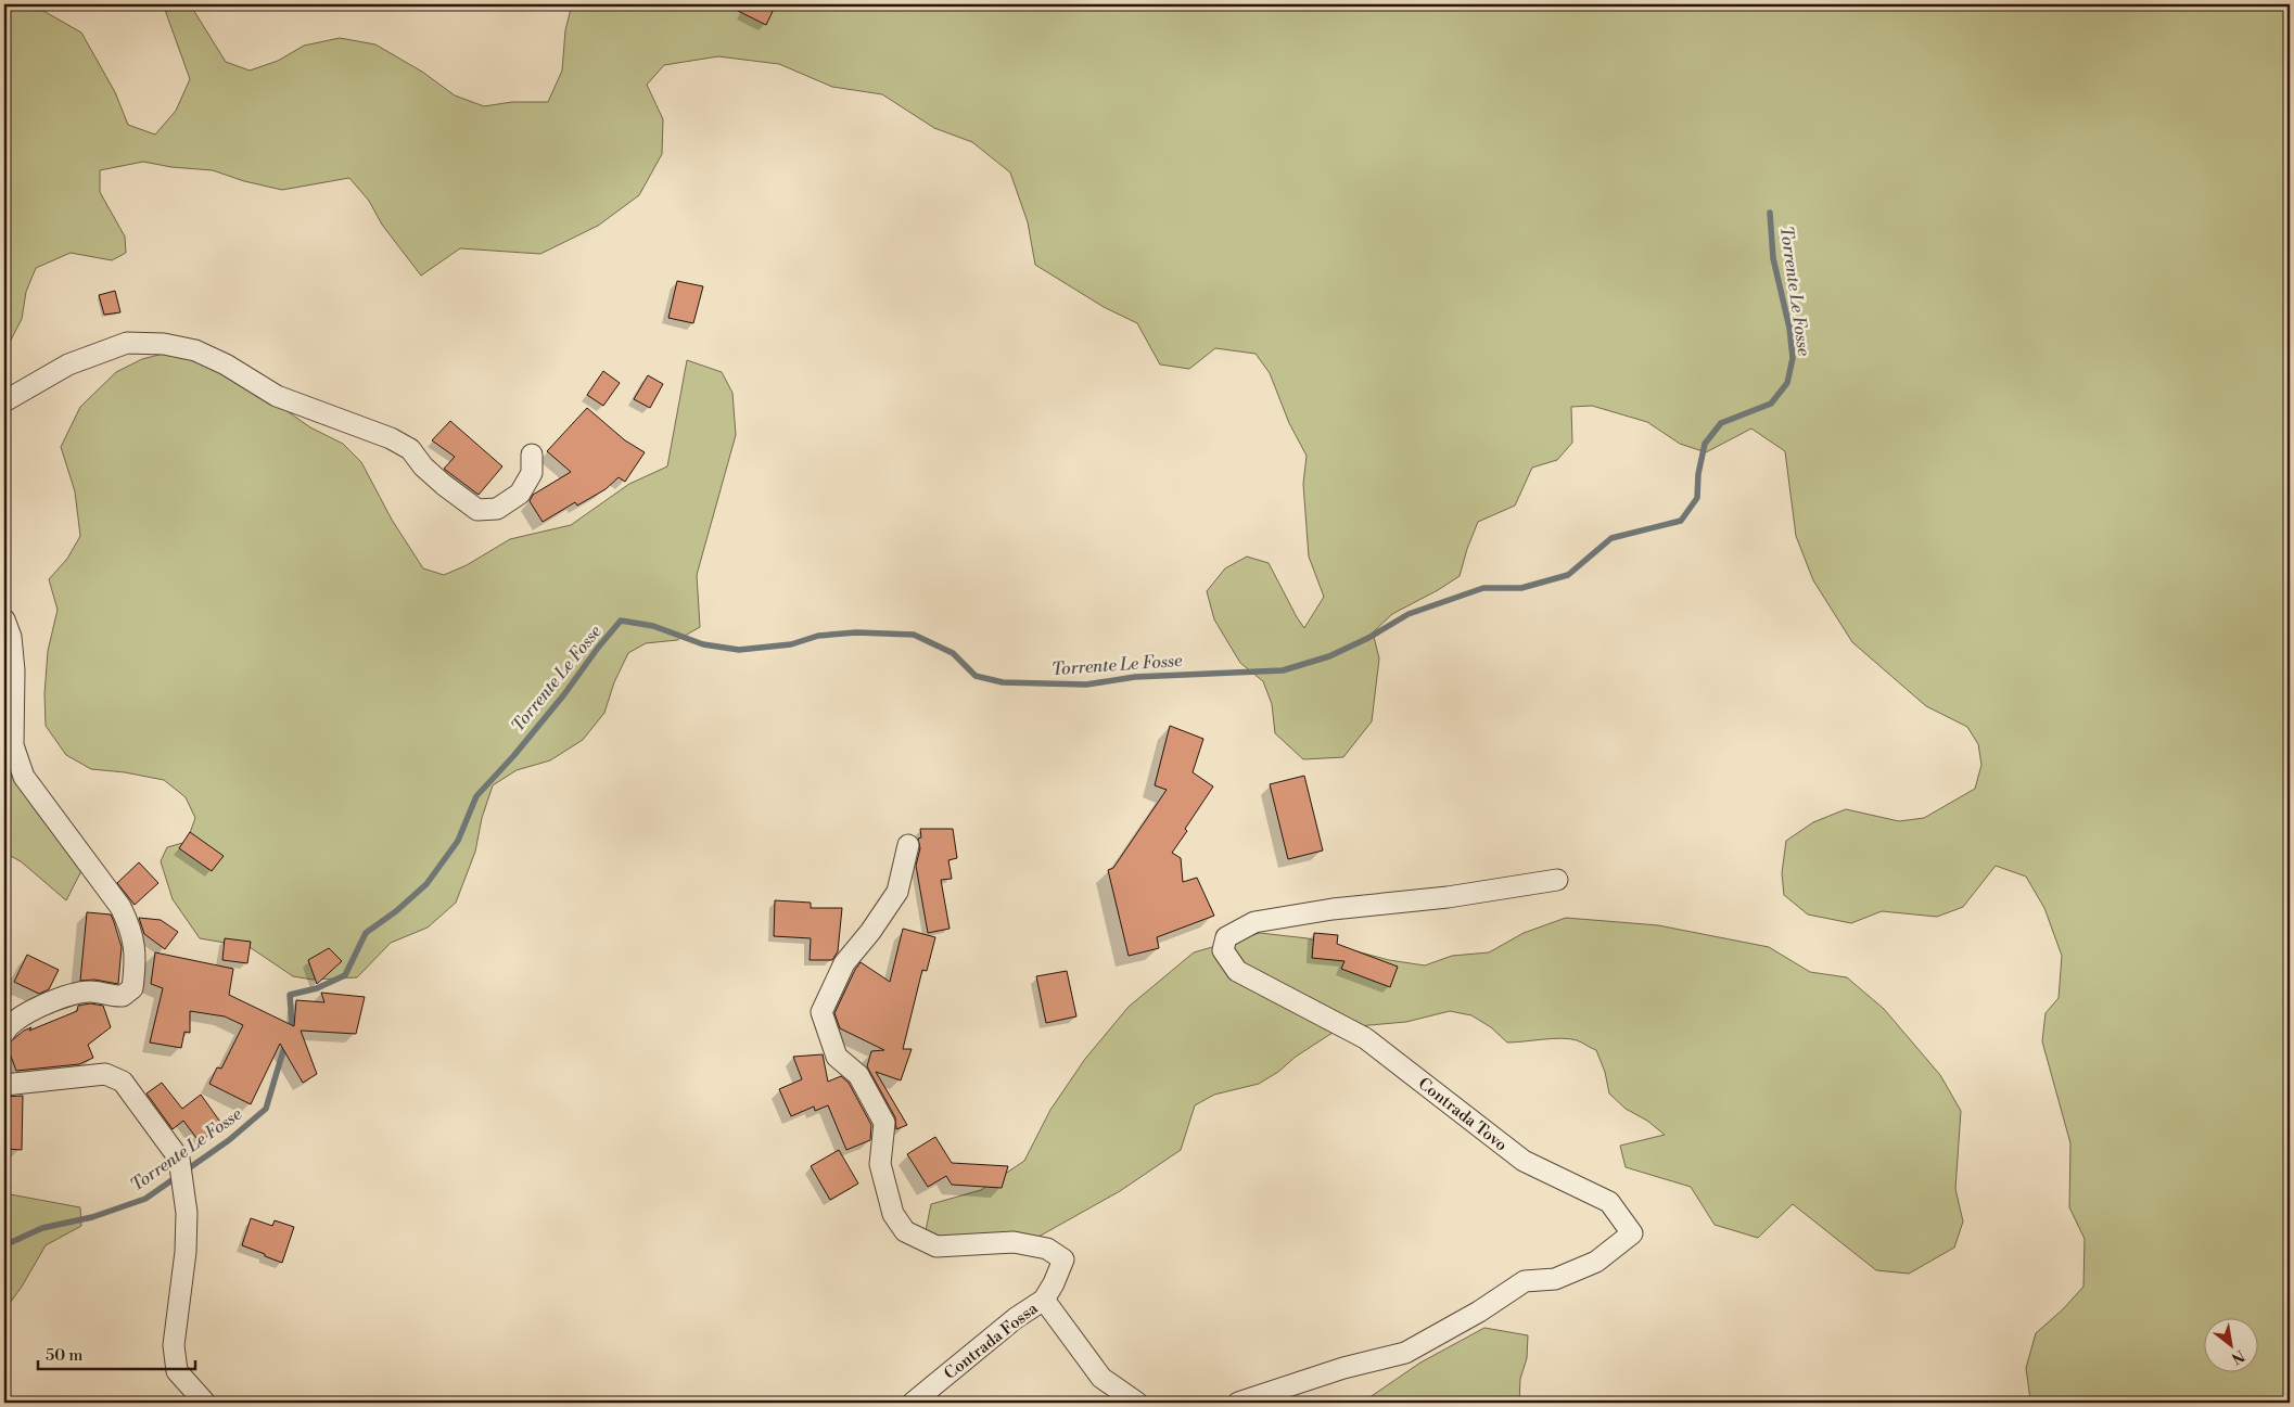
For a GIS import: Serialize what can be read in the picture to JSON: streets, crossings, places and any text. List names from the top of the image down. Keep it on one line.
{"streets":{"street":["Contrada Tovo","Contrada Fossa"]},"water":["Torrente Le Fosse"],"scale_bar":"50 m","north":"bottom right"}
